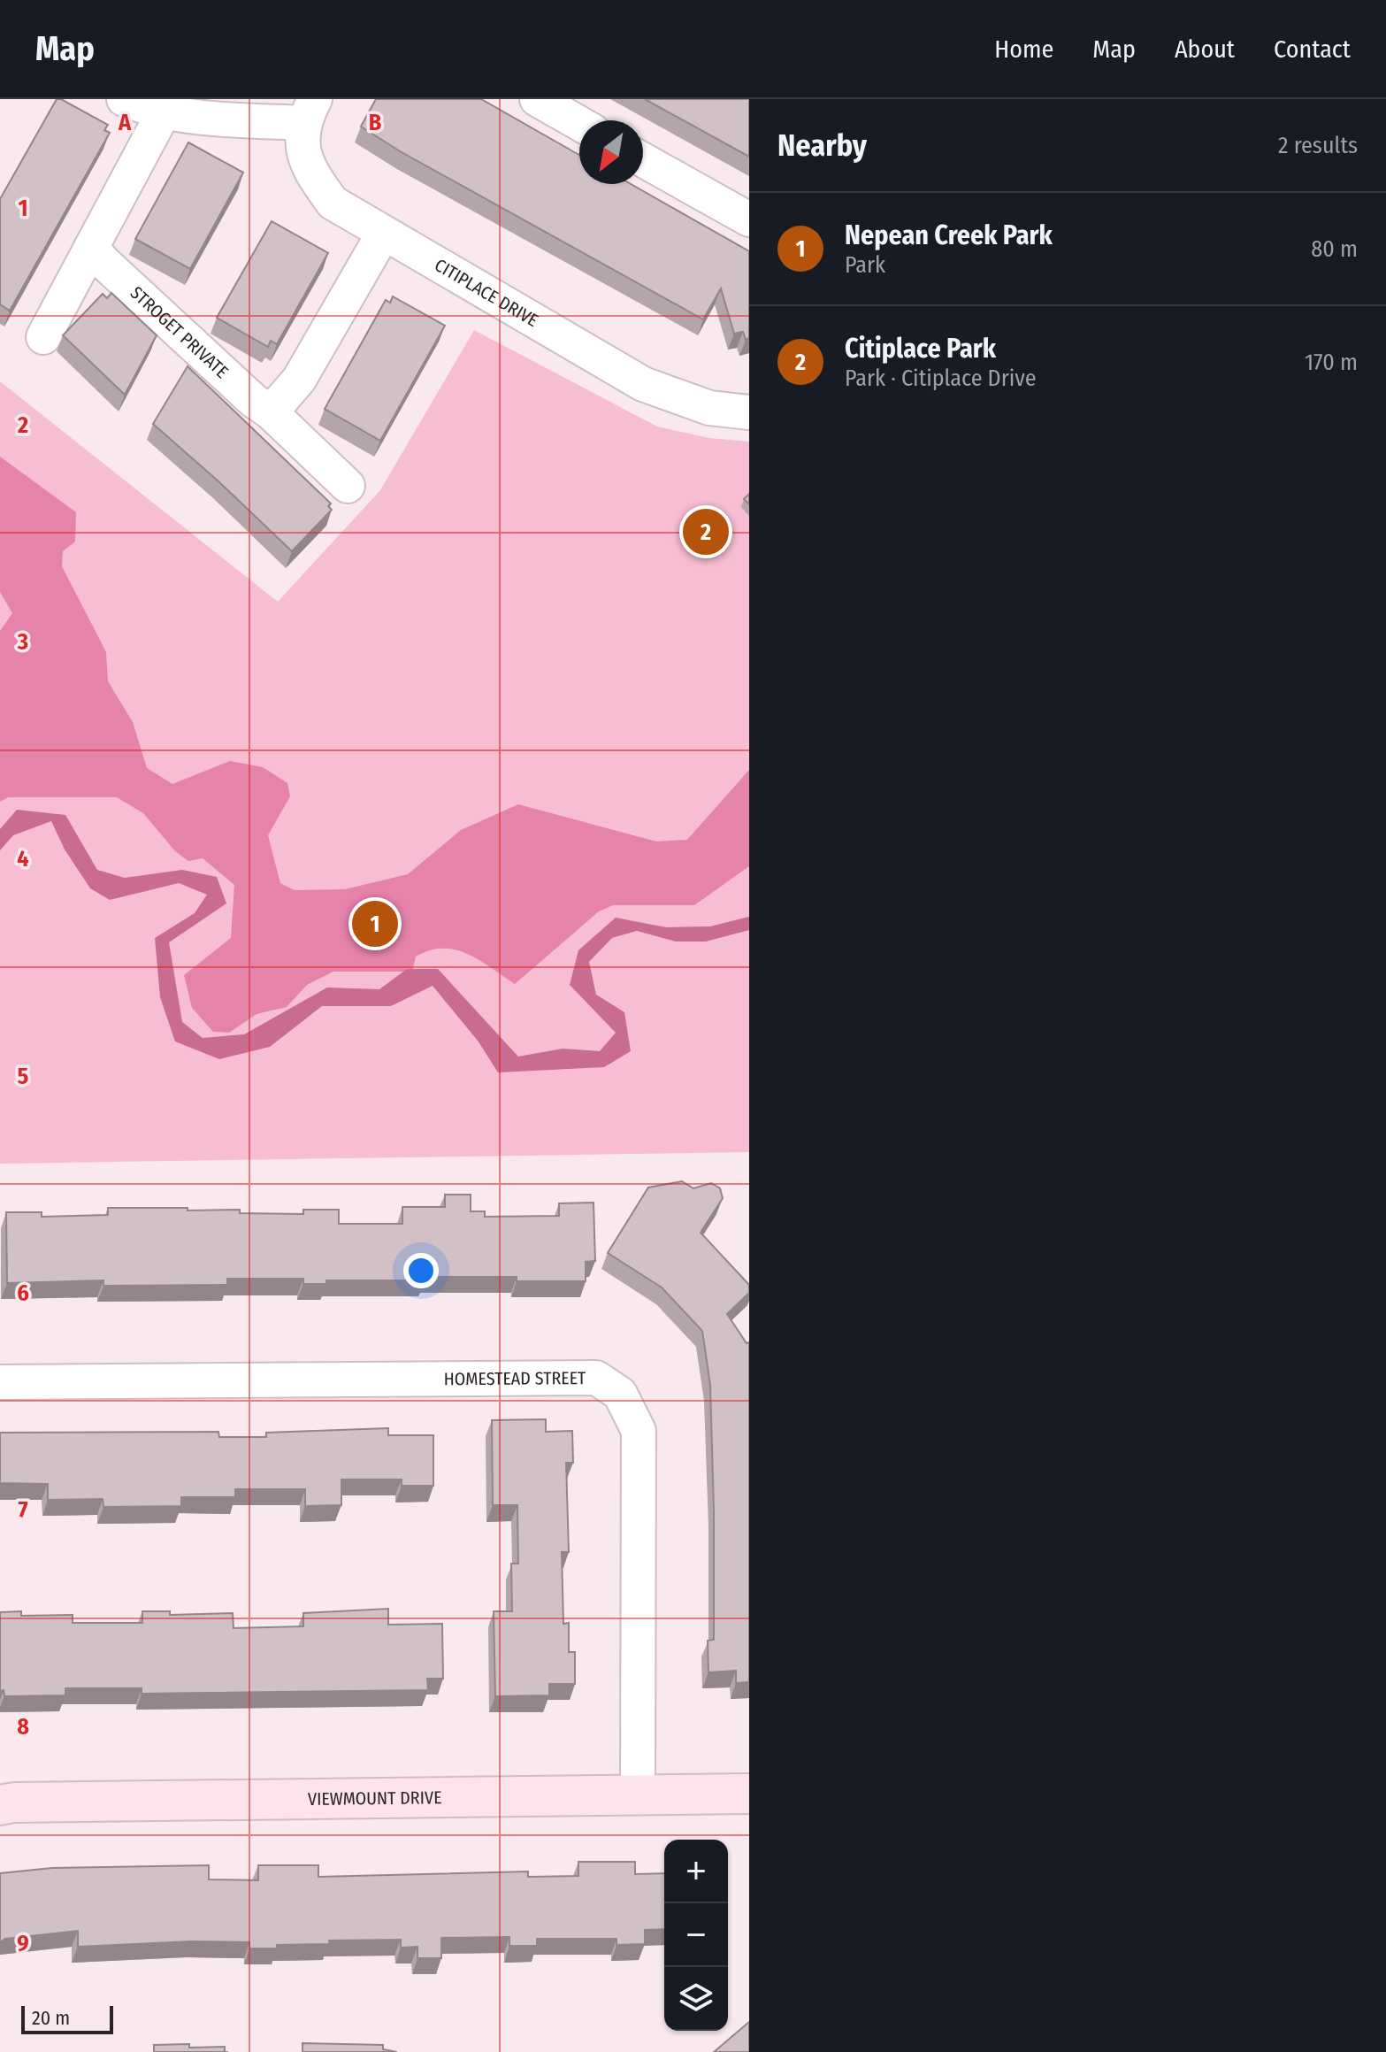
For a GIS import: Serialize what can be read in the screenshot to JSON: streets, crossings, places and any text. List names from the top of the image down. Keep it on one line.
{"streets":{"street":["CITIPLACE DRIVE","STROGET PRIVATE","HOMESTEAD STREET","VIEWMOUNT DRIVE"]},"crossings":[["HOMESTEAD STREET","VIEWMOUNT DRIVE"]],"scale_bar":"20 m","north":"bottom left","page":{"header":"Map","nav":["Home","Map","About","Contact"],"heading":["Nearby","2 results"],"list":[{"mark":"1","name":"Nepean Creek Park","note":"Park","value":"80 m"},{"mark":"2","name":"Citiplace Park","note":"Park · Citiplace Drive","value":"170 m"}],"pins":["2","1"],"map_buttons":["+","−"],"scale":"20 m"},"grid":{"columns":["A","B"],"rows":["1","2","3","4","5","6","7","8","9"]}}
